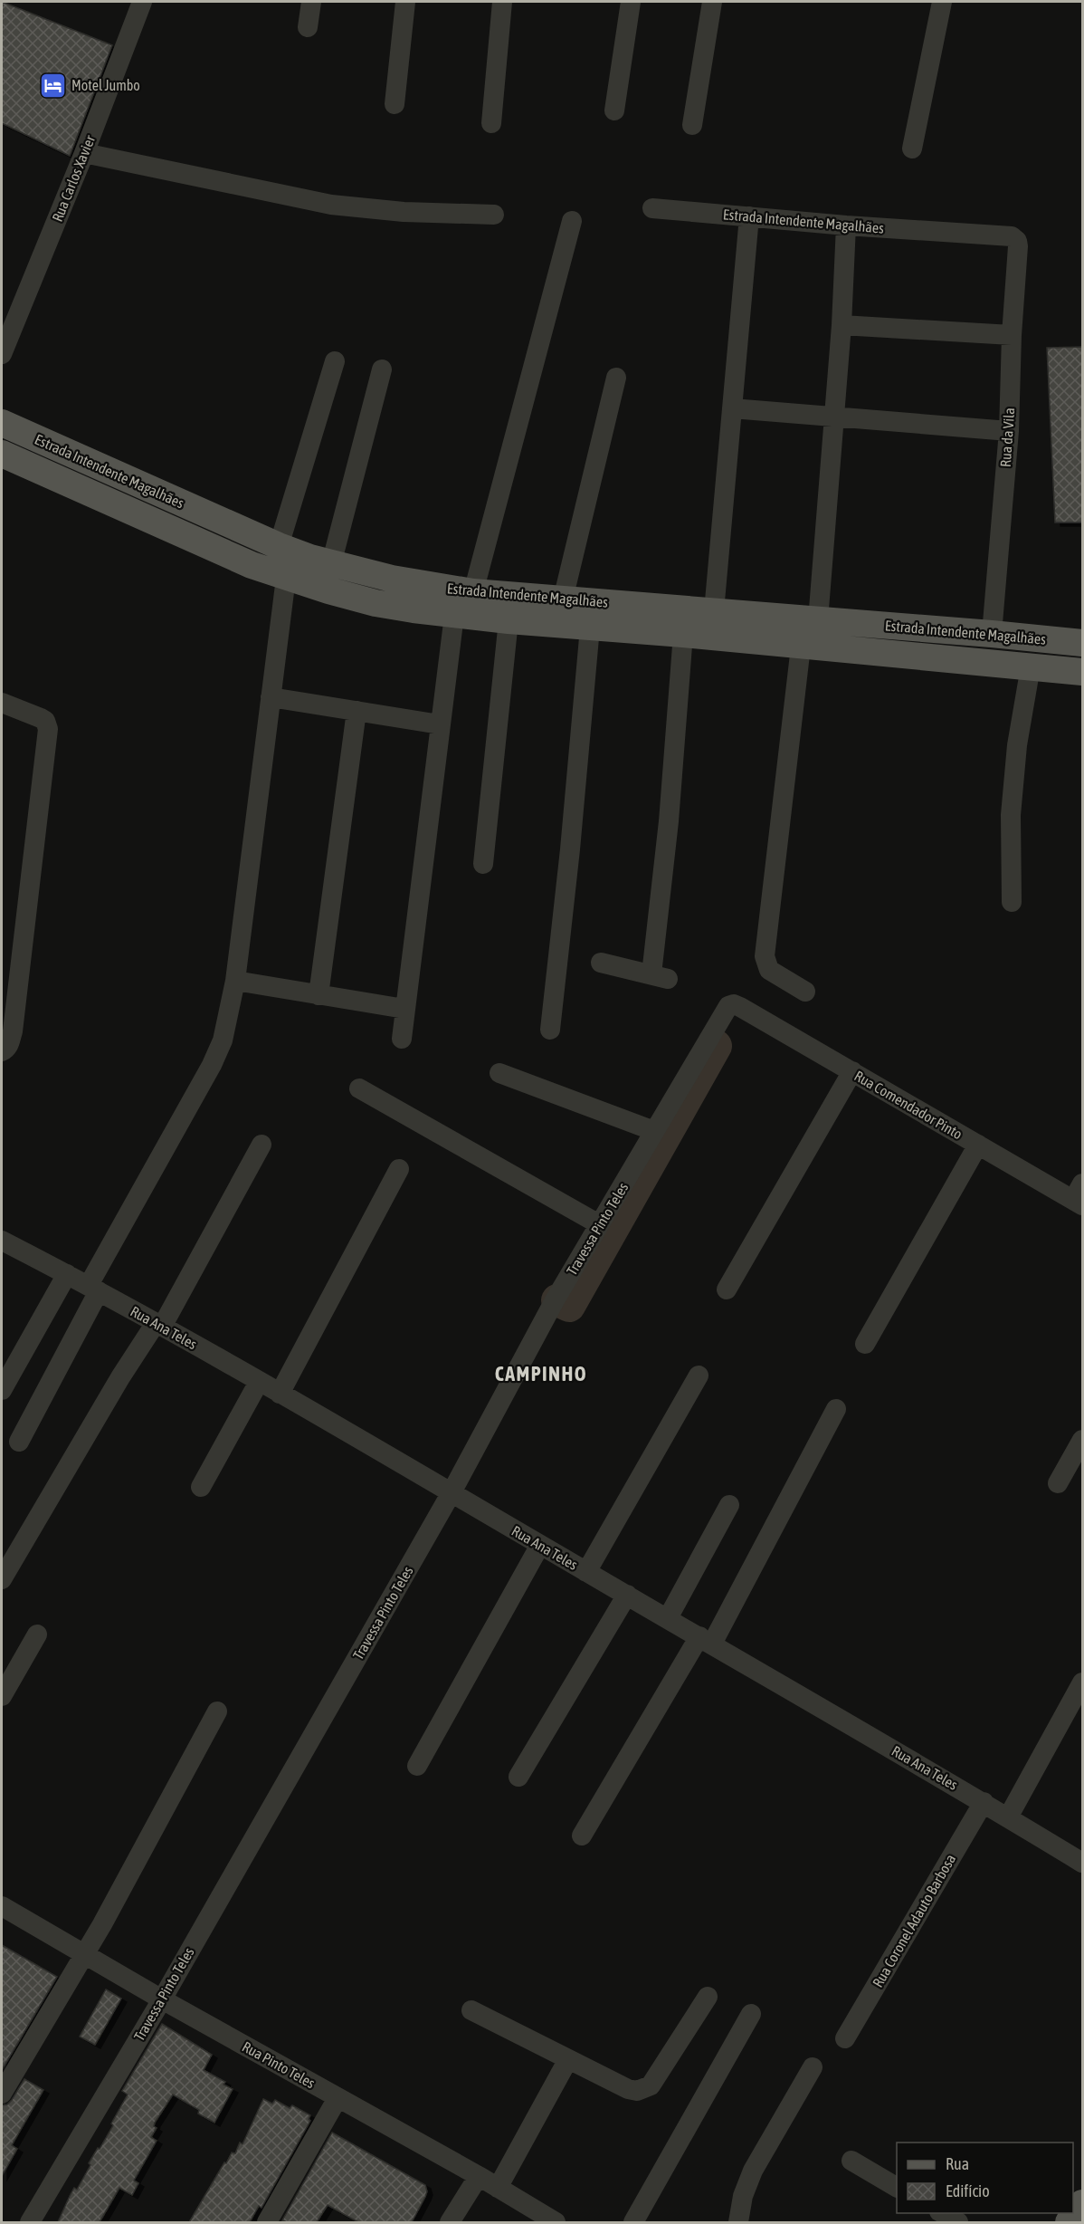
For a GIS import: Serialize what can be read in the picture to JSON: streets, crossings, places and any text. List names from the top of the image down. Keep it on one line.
{"streets":{"main road":["Estrada Intendente Magalhães"],"street":["Rua Carlos Xavier","Rua da Vila","Rua Comendador Pinto","Travessa Pinto Teles","Rua Ana Teles","Rua Coronel Adauto Barbosa","Rua Pinto Teles"]},"crossings":[["Estrada Intendente Magalhães","Rua da Vila"],["Rua Comendador Pinto","Travessa Pinto Teles"],["Travessa Pinto Teles","Rua Ana Teles"],["Travessa Pinto Teles","Rua Pinto Teles"],["Rua Ana Teles","Rua Coronel Adauto Barbosa"]],"districts":["CAMPINHO"],"places":{"hotel":["Motel Jumbo"]},"legend":["Rua","Edifício"]}
